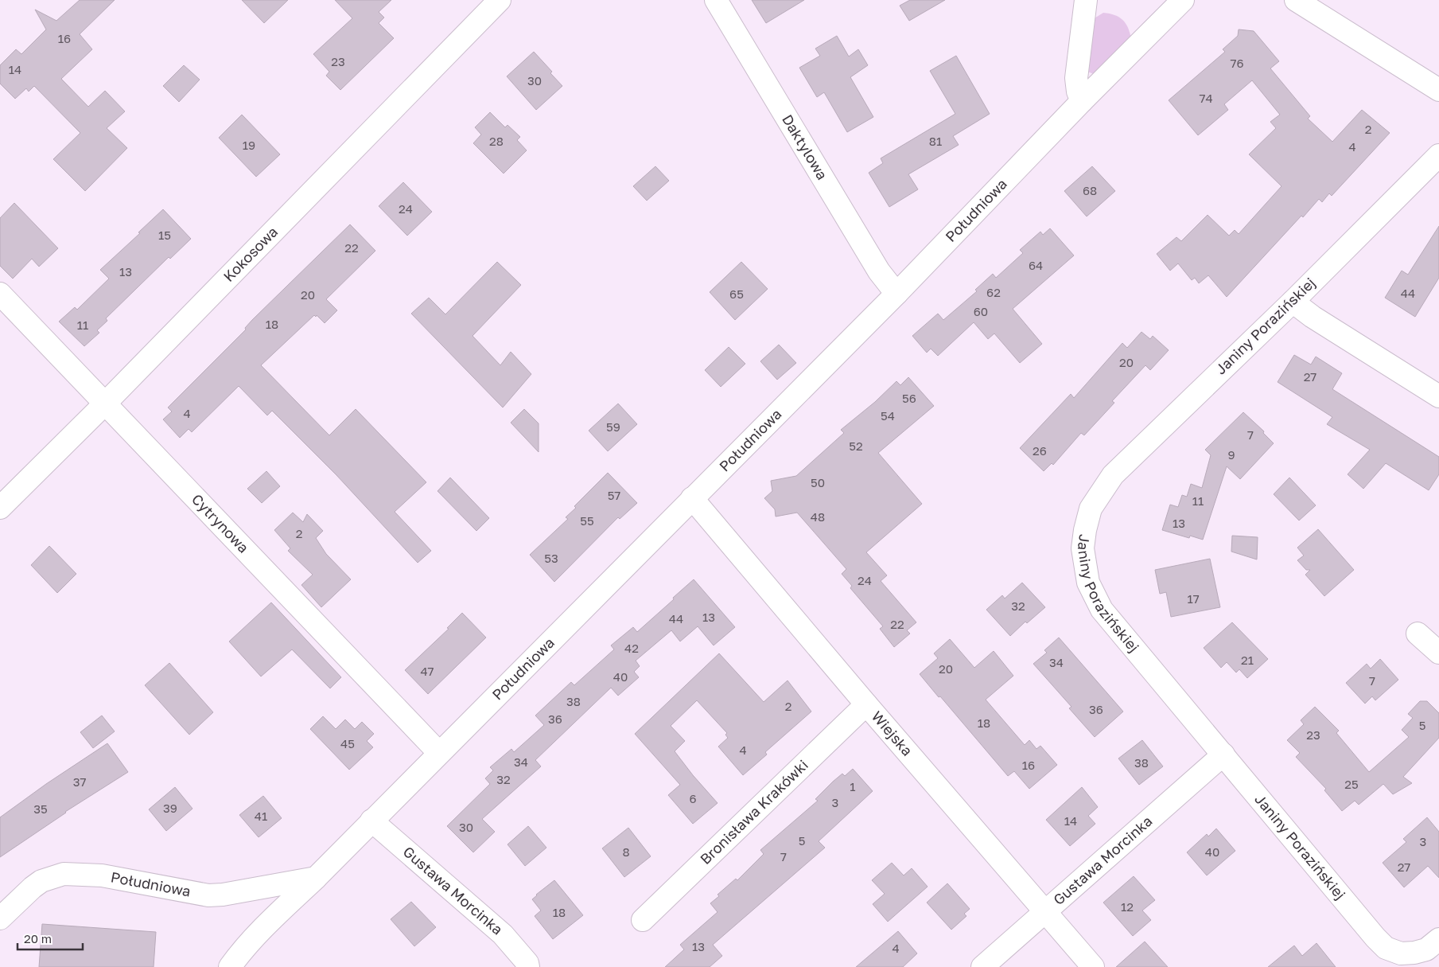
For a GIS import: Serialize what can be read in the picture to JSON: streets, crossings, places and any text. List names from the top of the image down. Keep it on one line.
{"streets":{"street":["Daktylowa","Południowa","Kokosowa","Janiny Porazińskiej","Cytrynowa","Wiejska","Bronisława Krakówki","Gustawa Morcinka"]},"crossings":[["Daktylowa","Południowa"],["Południowa","Cytrynowa"],["Południowa","Wiejska"],["Południowa","Gustawa Morcinka"],["Kokosowa","Cytrynowa"],["Janiny Porazińskiej","Gustawa Morcinka"],["Wiejska","Bronisława Krakówki"],["Wiejska","Gustawa Morcinka"]],"house_numbers":["16","23","76","14","30","74","2","28","81","19","4","68","24","15","22","64","13","62","44","65","20","60","18","11","20","27","56","4","54","59","7","52","26","9","50","57","11","48","55","13","2","53","24","17","32","13","44","22","42","21","34","20","47","40","7","38","2","36","36","18","5","23","45","4","34","38","16","32","37","25","1","6","3","39","35","41","14","30","5","3","8","40","7","27","12","18","13","4"],"scale_bar":"20 m"}
